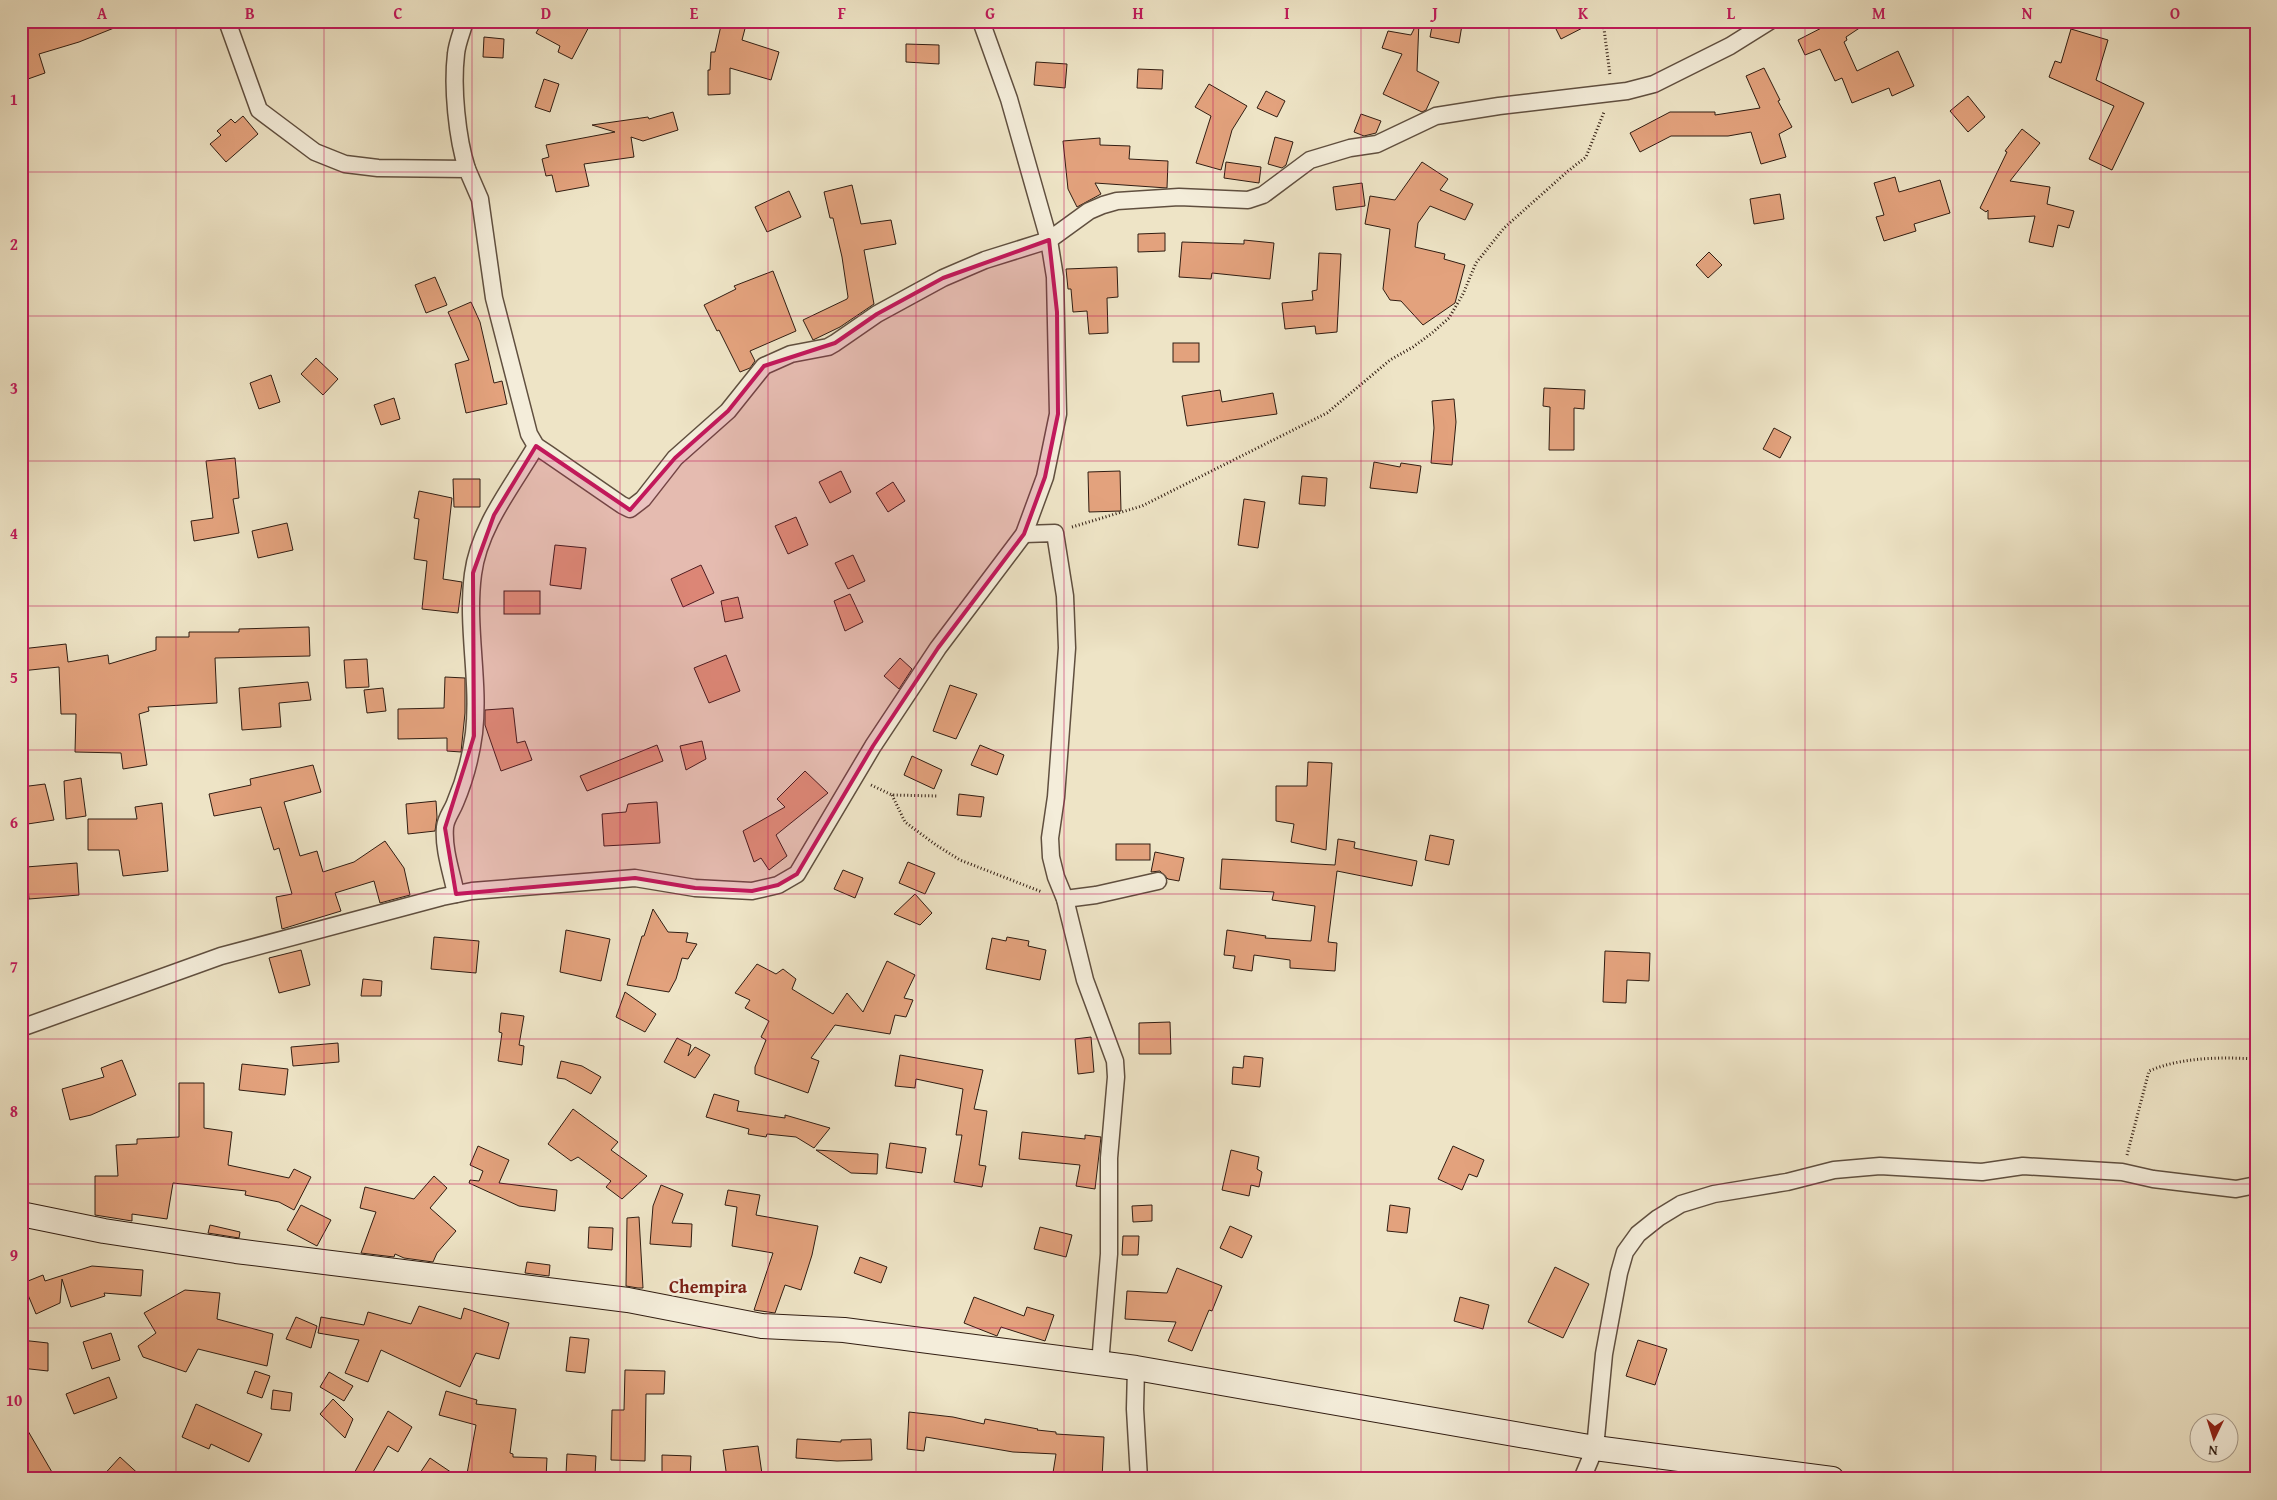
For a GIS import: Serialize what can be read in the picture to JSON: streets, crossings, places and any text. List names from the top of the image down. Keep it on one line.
{"districts":["Chempira"],"north":"bottom","grid":{"columns":["A","B","C","D","E","F","G","H","I","J","K","L","M","N","O"],"rows":["1","2","3","4","5","6","7","8","9","10"]}}
